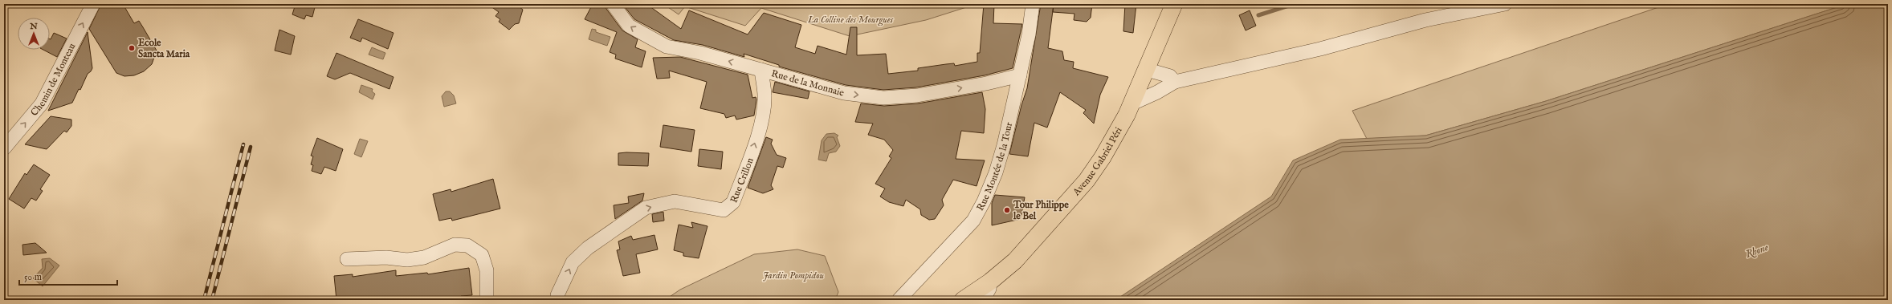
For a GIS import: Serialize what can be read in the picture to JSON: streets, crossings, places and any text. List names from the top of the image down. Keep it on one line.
{"streets":{"main road":["Avenue Gabriel Péri"],"street":["Chemin de Monteau","Rue de la Monnaie","Rue Montée de la Tour","Rue Crillon"]},"crossings":[["Rue de la Monnaie","Rue Montée de la Tour"],["Rue de la Monnaie","Rue Crillon"]],"one_way":["Chemin de Monteau","Rue Crillon"],"water":["Rhone"],"parks":["La Colline des Mourgues","Jardin Pompidou"],"places":["Ecole Sancta Maria","Tour Philippe le Bel"],"scale_bar":"50 m","north":"top"}
